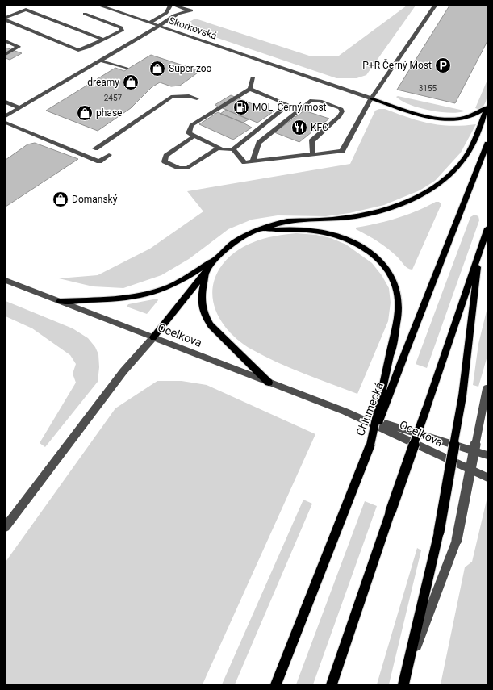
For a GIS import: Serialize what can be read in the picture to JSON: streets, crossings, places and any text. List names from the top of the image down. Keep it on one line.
{"streets":{"main road":["Chlumecká"],"street":["Skorkovská","Ocelkova"]},"places":{"parking":["P+R Černý Most"],"shop":["Super zoo","dreamy","phase","Domanský"],"fuel station":["MOL, Černý most"],"restaurant":["KFC"]},"house_numbers":["3155","2457"]}
